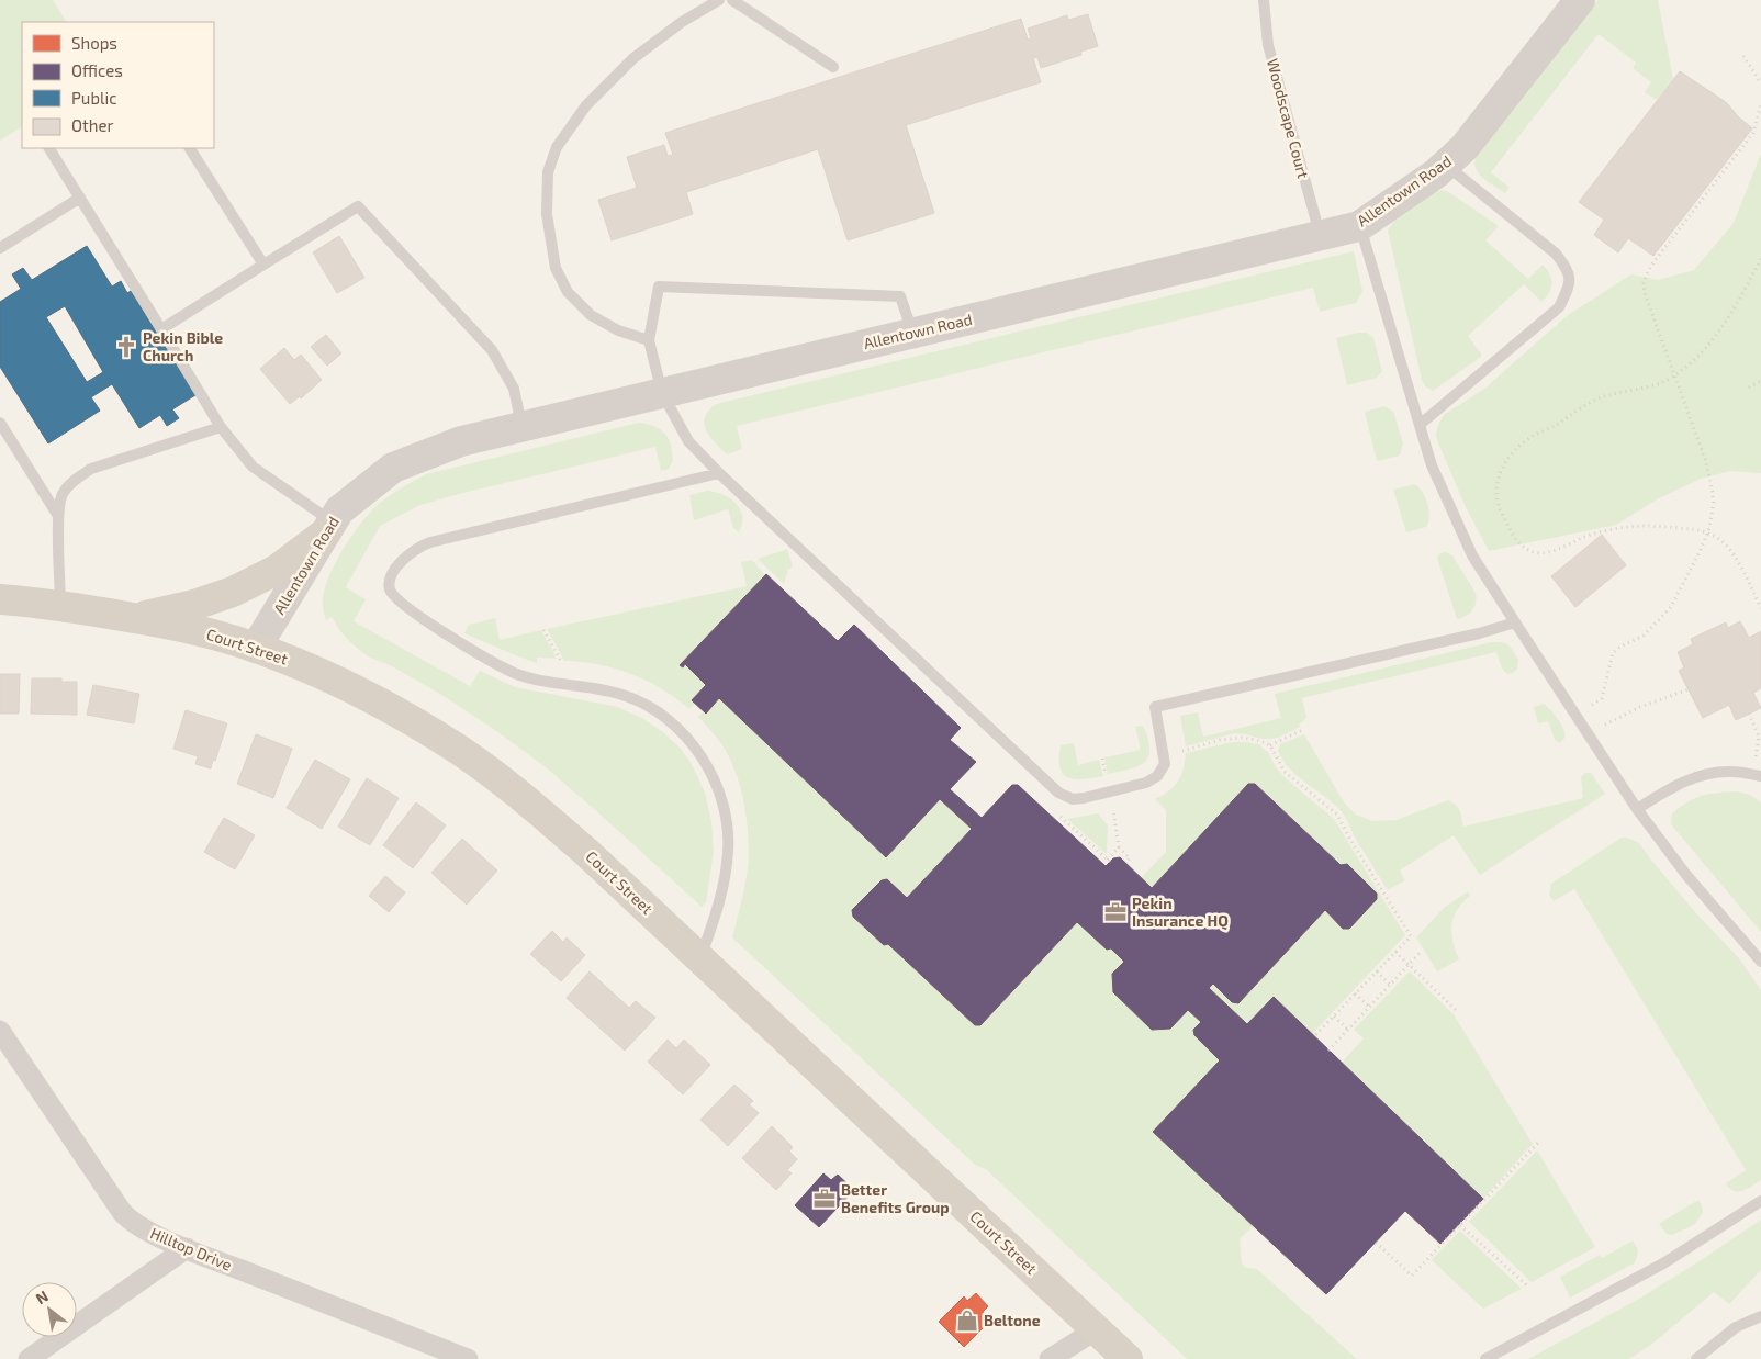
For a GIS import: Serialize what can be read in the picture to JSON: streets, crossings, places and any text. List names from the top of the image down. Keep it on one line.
{"streets":{"main road":["Court Street"],"street":["Allentown Road","Hilltop Drive"],"lane":["Woodscape Court"]},"crossings":[["Woodscape Court","Allentown Road"],["Allentown Road","Court Street"]],"places":{"church":["Pekin Bible Church"],"office":["Pekin Insurance HQ","Better Benefits Group"],"shop":["Beltone"]},"legend":["Shops","Offices","Public","Other"],"north":"top left"}
